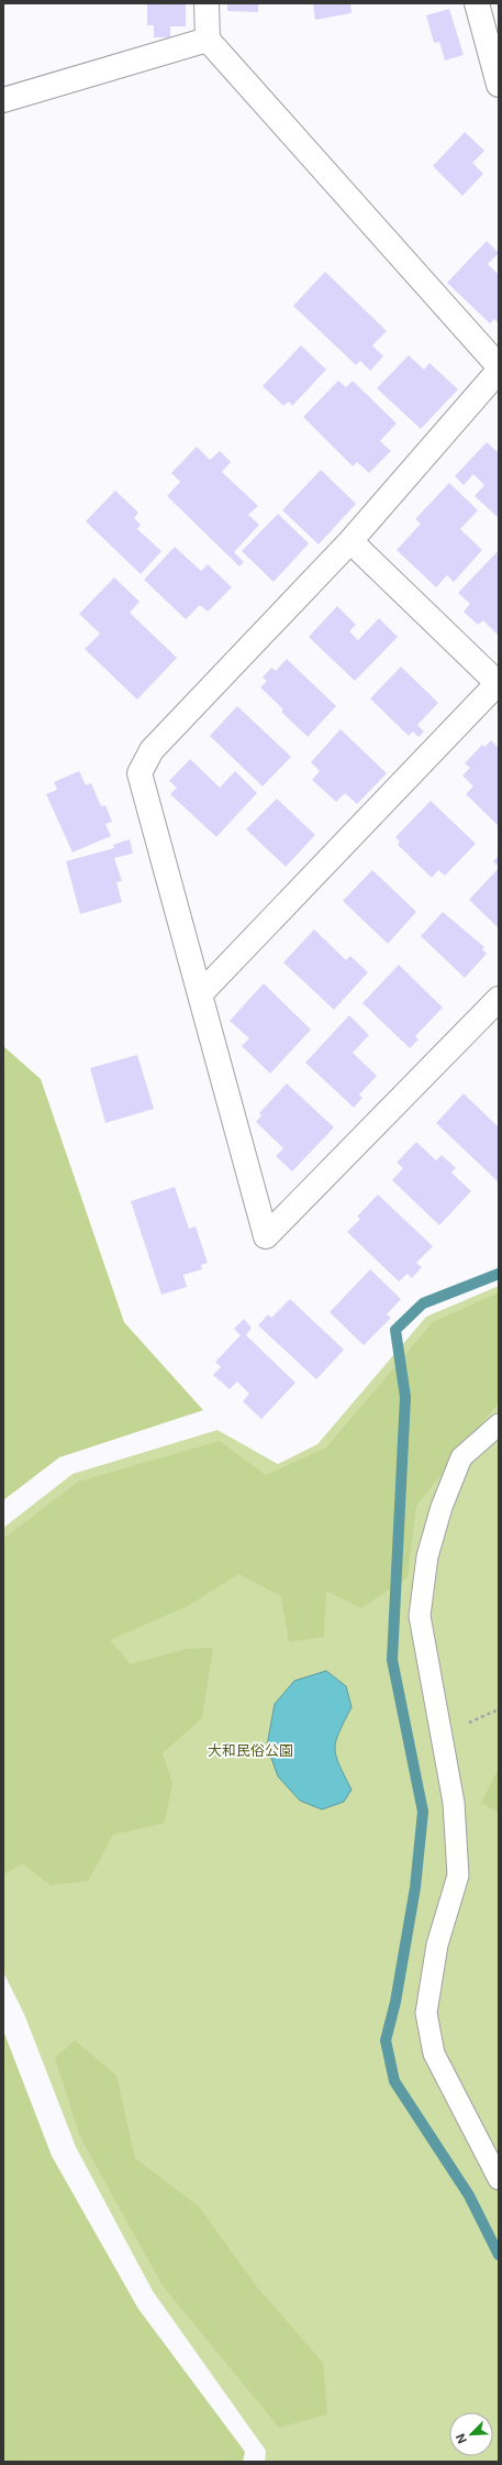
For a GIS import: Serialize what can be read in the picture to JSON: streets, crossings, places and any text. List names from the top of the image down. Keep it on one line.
{"parks":["大和民俗公園"],"north":"bottom left"}
